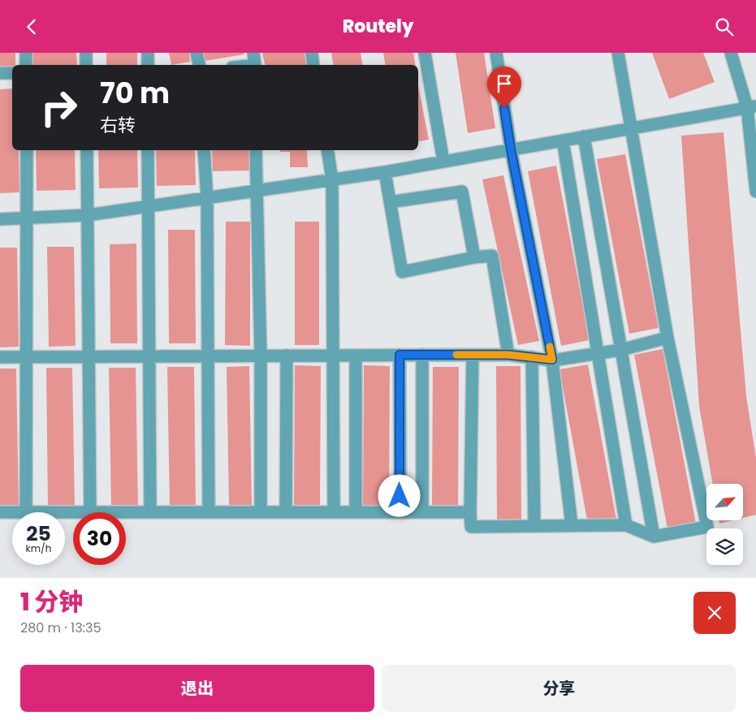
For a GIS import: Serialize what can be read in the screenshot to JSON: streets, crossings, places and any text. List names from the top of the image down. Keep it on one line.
{"north":"top right","page":{"header":"Routely","turn":["70 m","右转"],"speed":"25 km/h","limit":"30","heading":["1 分钟","280 m · 13:35"],"buttons":["退出","分享"]}}
